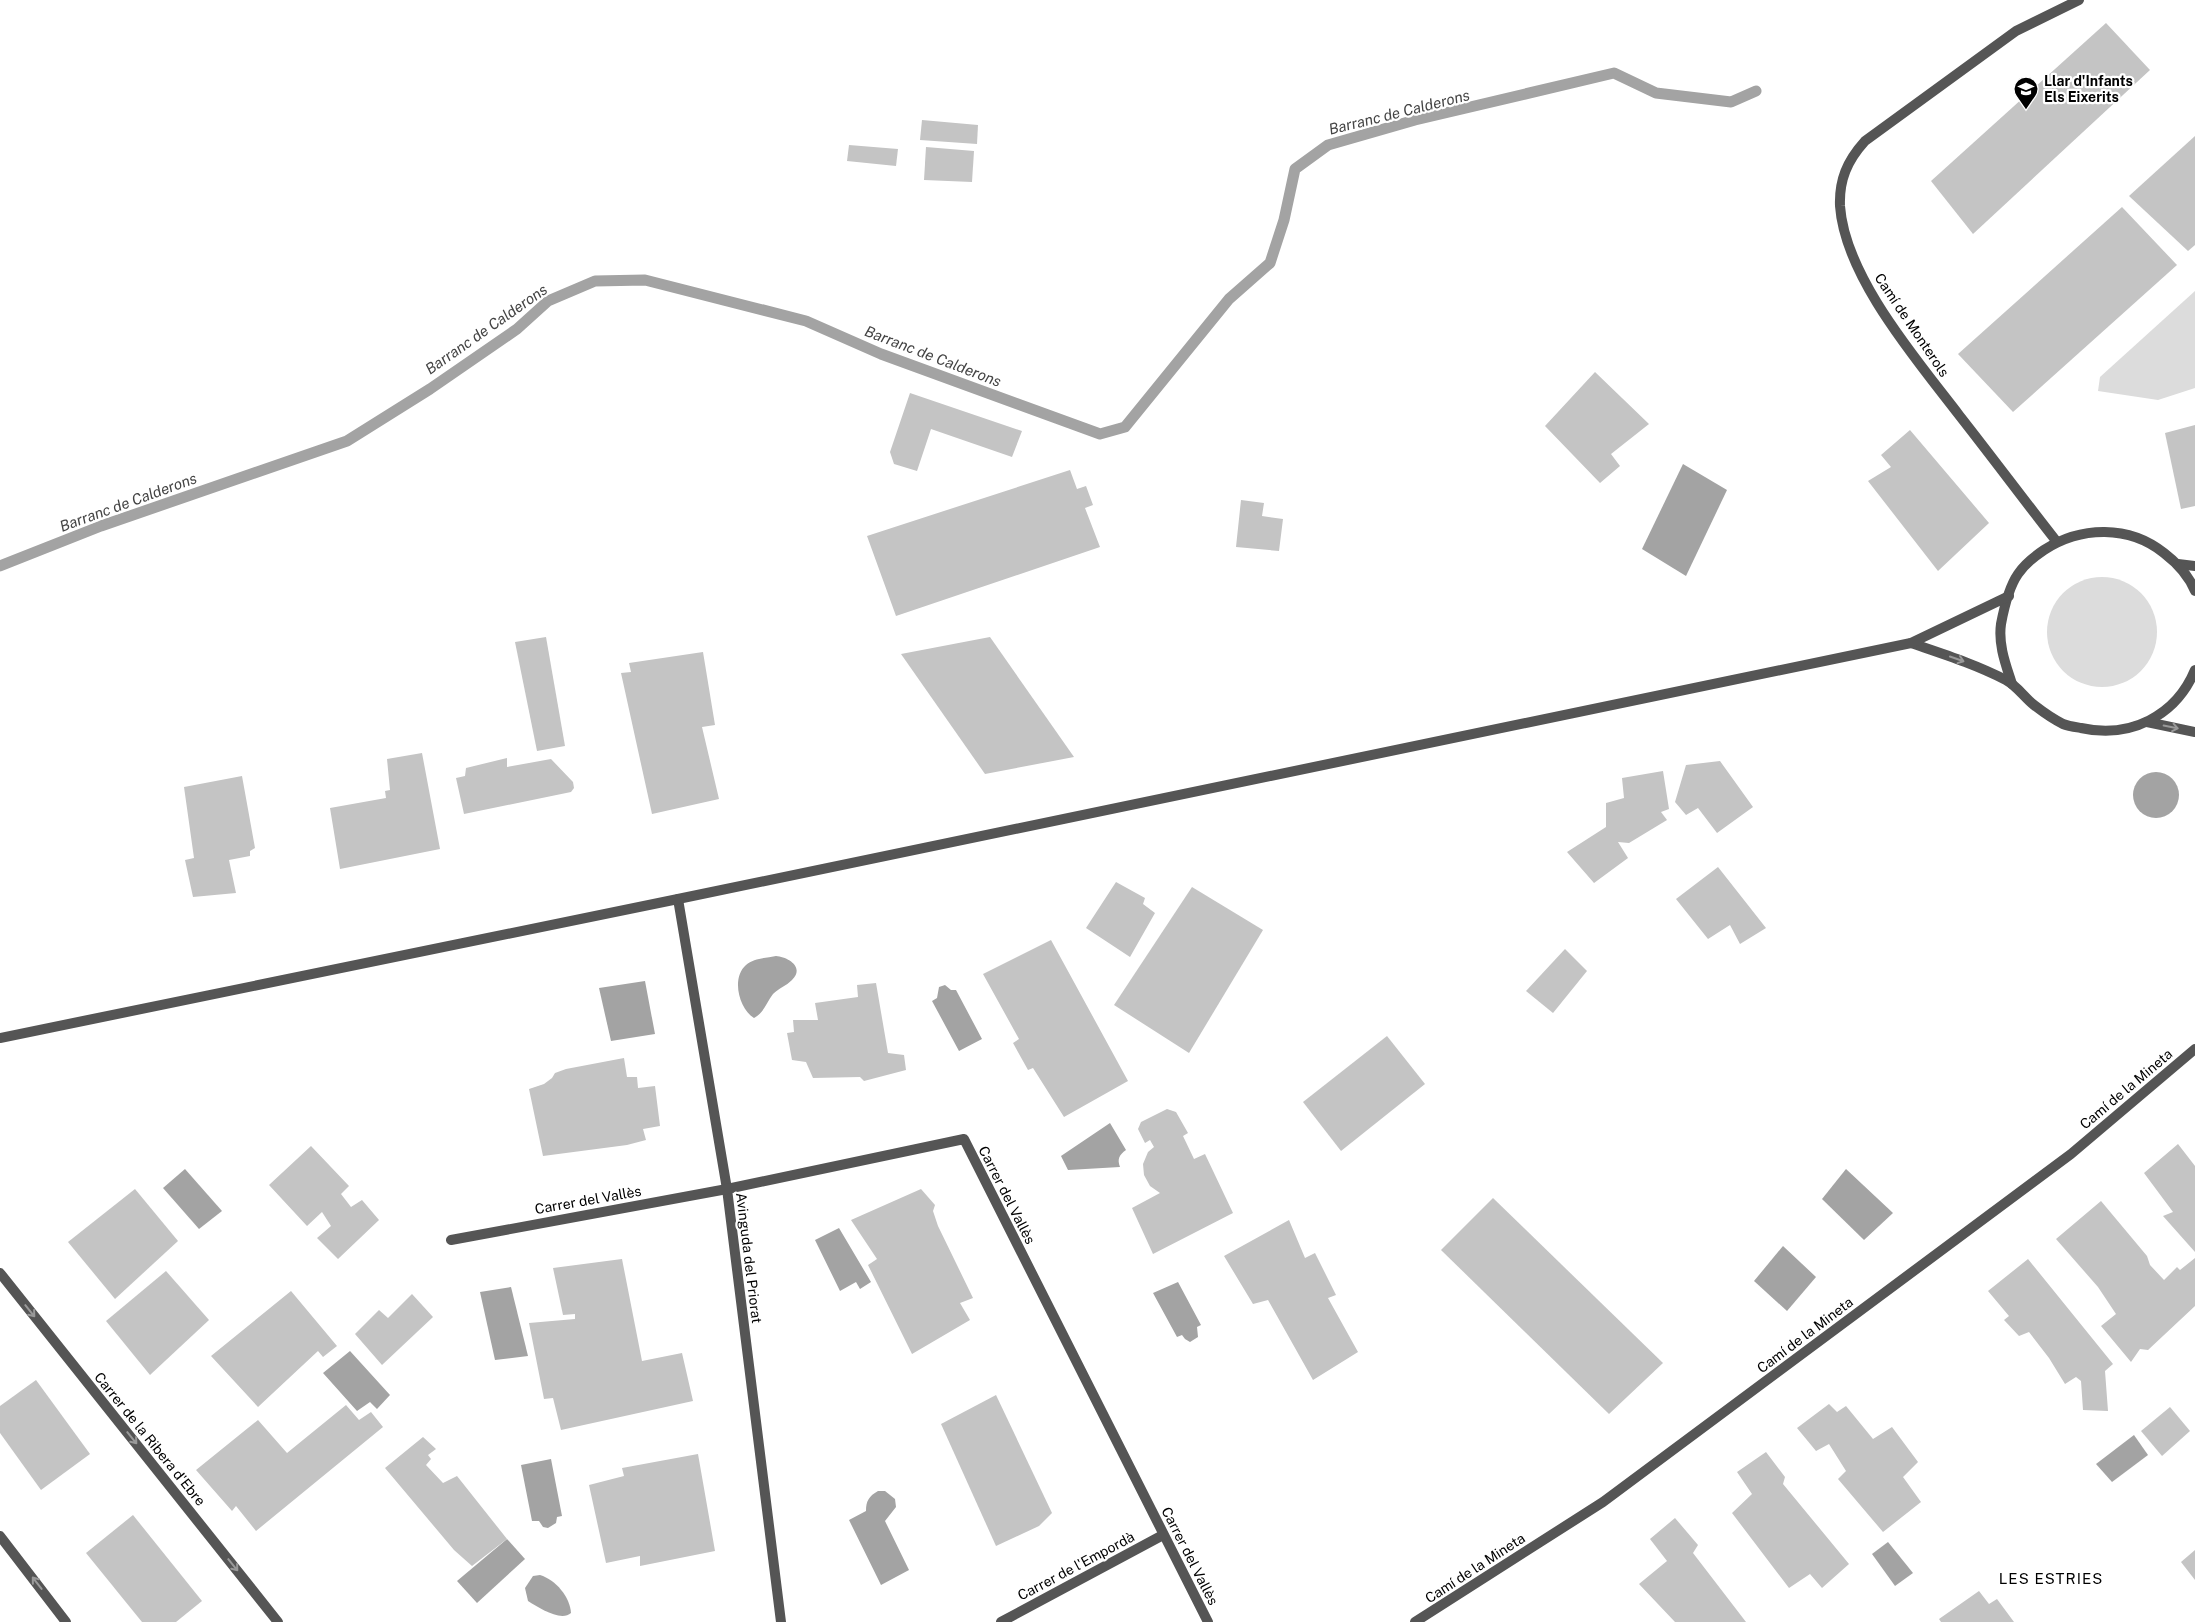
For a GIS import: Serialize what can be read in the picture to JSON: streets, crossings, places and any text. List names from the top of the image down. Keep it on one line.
{"streets":{"street":["Camí de Monterols","Camí de la Mineta","Carrer del Vallès","Avinguda del Priorat","Carrer de la Ribera d'Ebre","Carrer de l'Empordà"]},"crossings":[["Carrer del Vallès","Avinguda del Priorat"],["Carrer del Vallès","Carrer de l'Empordà"]],"one_way":["Carrer de la Ribera d'Ebre"],"districts":["LES ESTRIES"],"water":["Barranc de Calderons"],"places":{"school or university":["Llar d'Infants Els Eixerits"]}}
